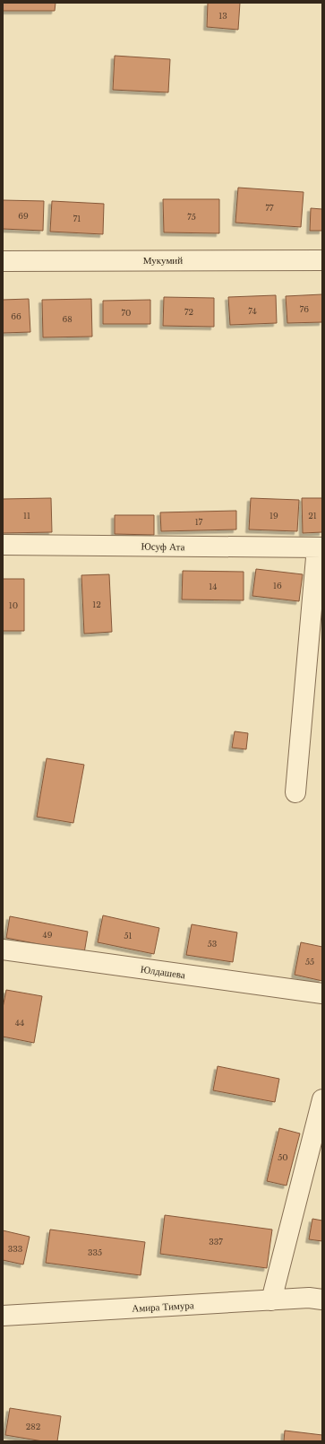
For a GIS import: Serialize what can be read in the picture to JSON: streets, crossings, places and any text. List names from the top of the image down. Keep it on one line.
{"streets":{"street":["Мукумий","Юсуф Ата","Юлдашева","Амира Тимура"]},"house_numbers":["13","77","69","75","71","76","74","72","70","66","68","11","19","21","17","16","14","12","10","49","51","53","55","44","50","337","333","335","282"]}
